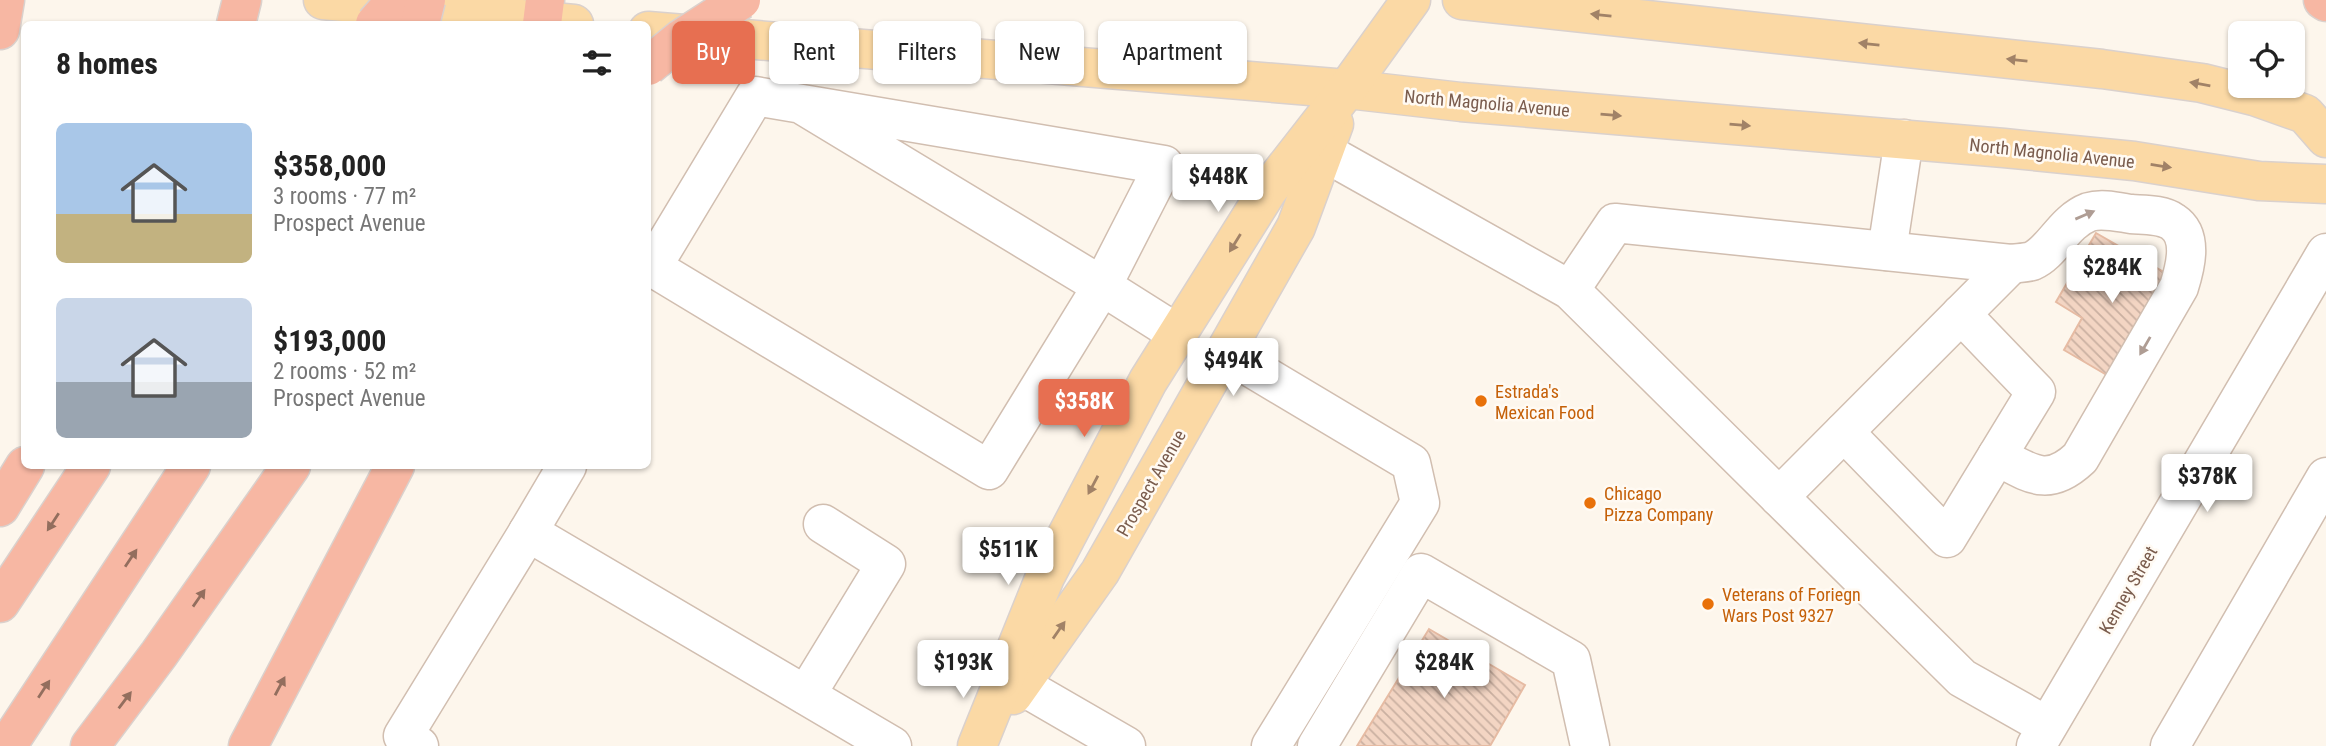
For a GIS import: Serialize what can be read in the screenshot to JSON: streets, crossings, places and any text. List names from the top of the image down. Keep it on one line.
{"streets":{"main road":["North Magnolia Avenue","Prospect Avenue"],"street":["Kenney Street"]},"crossings":[["North Magnolia Avenue","Prospect Avenue"]],"places":["Estrada's Mexican Food","Chicago Pizza Company","Veterans of Foriegn Wars Post 9327"],"page":{"chip":["Buy","Rent","Filters","New","Apartment"],"heading":"8 homes","list":[{"name":"$358,000","note":"3 rooms · 77 m² · Prospect Avenue"},{"name":"$193,000","note":"2 rooms · 52 m² · Prospect Avenue"}],"price":["$448K","$284K","$494K","$358K","$378K","$511K","$193K","$284K"]}}
